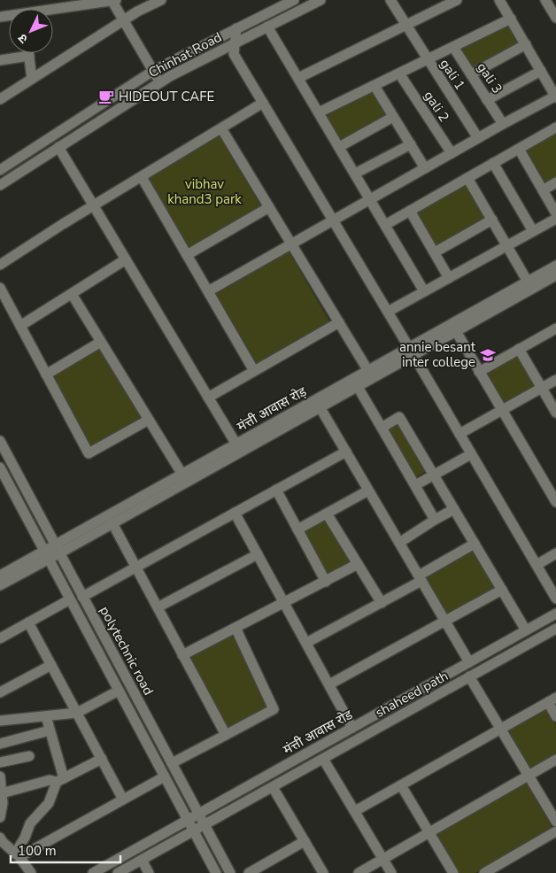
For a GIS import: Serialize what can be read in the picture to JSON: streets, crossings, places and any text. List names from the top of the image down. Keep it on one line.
{"streets":{"street":["Chinhat Road","gali 1","gali 3","gali 2","मंत्ती आवास रोड़","polytechnic road","shaheed path","मंत्ती आवास रोड"]},"crossings":[["मंत्ती आवास रोड़","polytechnic road"],["polytechnic road","shaheed path"],["polytechnic road","मंत्ती आवास रोड"]],"parks":["vibhav khand3 park"],"places":{"cafe":["HIDEOUT CAFE"],"school or university":["annie besant inter college"]},"scale_bar":"100 m","north":"bottom left"}
